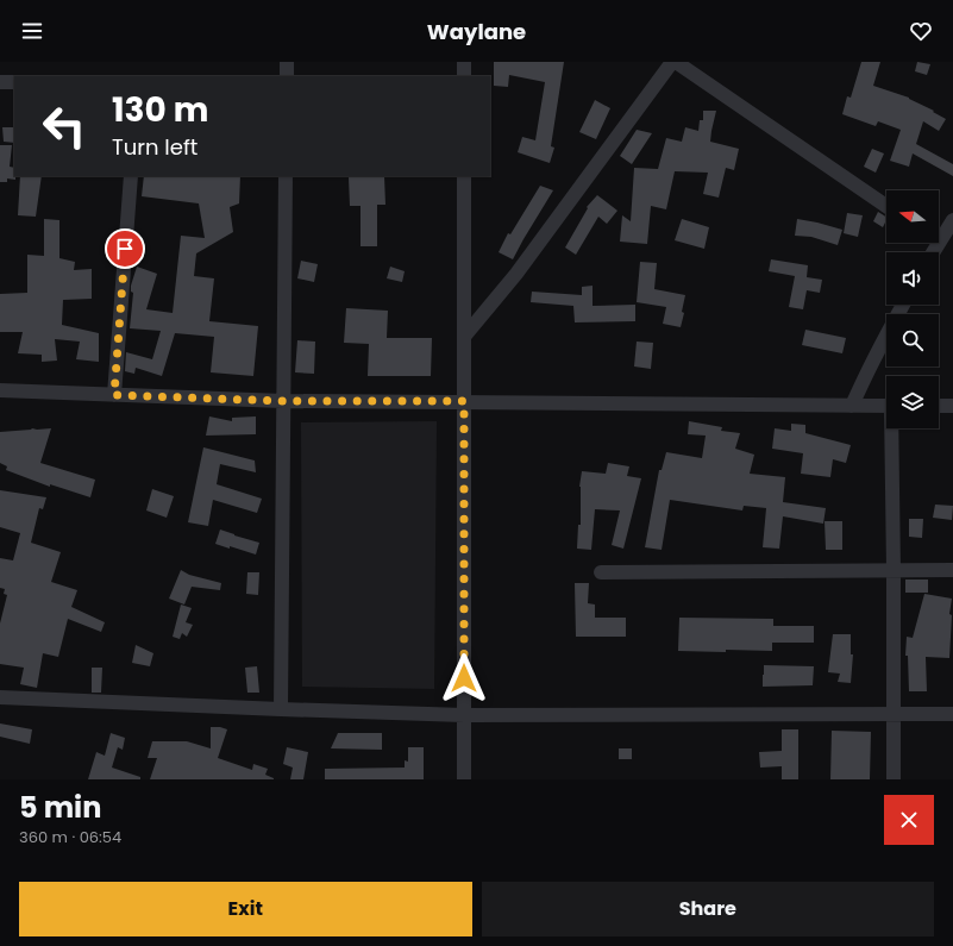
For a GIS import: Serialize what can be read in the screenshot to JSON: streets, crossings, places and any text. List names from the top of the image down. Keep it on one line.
{"north":"left","page":{"header":"Waylane","turn":["130 m","Turn left"],"heading":["5 min","360 m · 06:54"],"buttons":["Exit","Share"]}}
